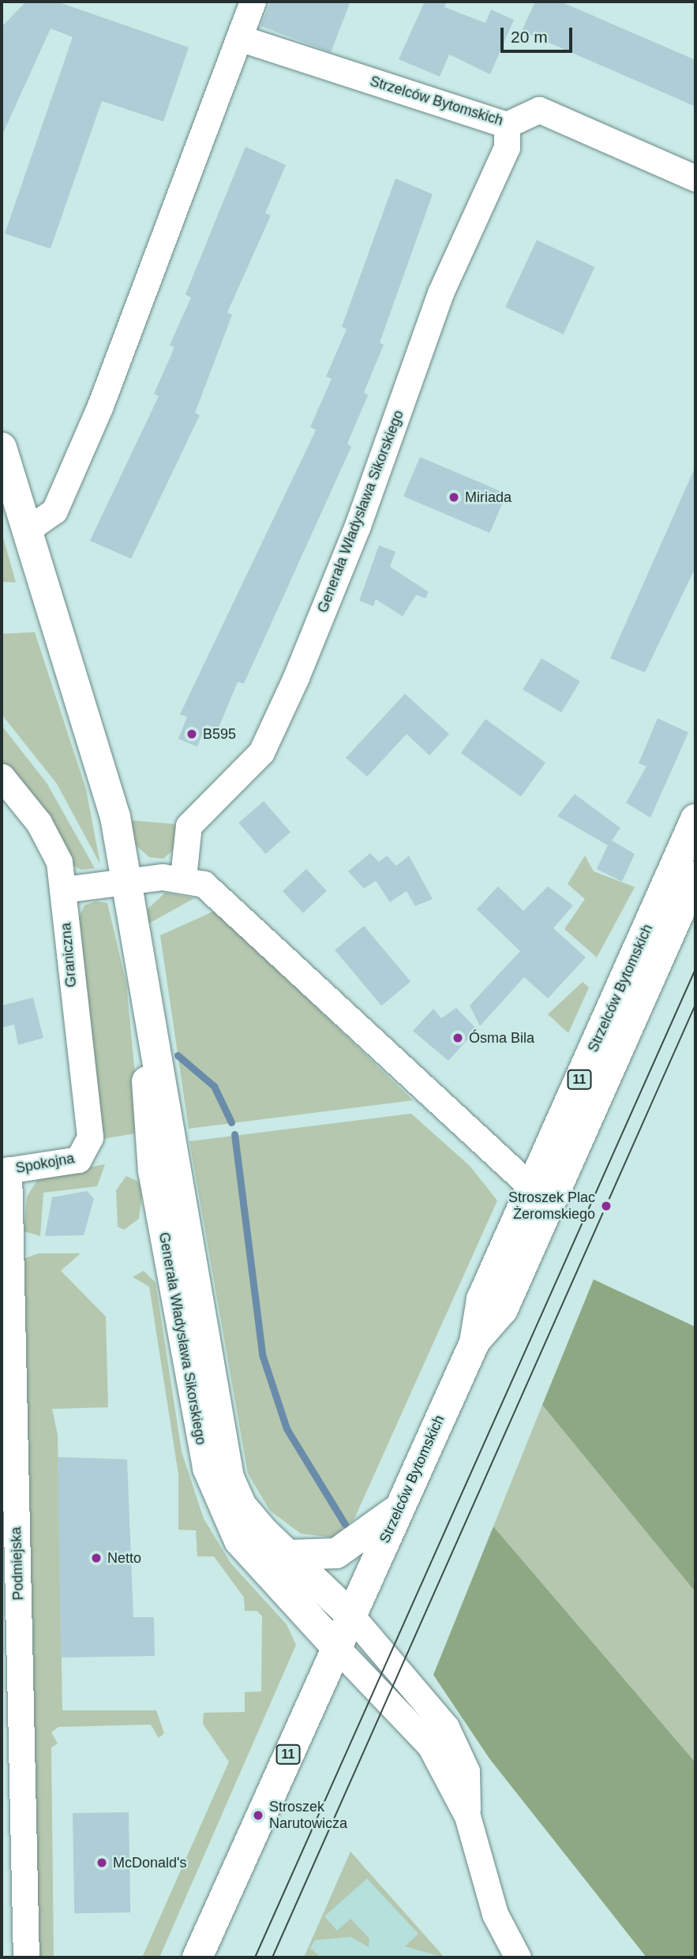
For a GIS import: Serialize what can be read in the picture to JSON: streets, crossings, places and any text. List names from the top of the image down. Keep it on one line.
{"streets":{"main road":["Strzelców Bytomskich","Generała Władysława Sikorskiego","11"],"street":["Graniczna","Spokojna","Podmiejska"]},"crossings":[["Strzelców Bytomskich","Generała Władysława Sikorskiego"],["Strzelców Bytomskich","11"],["Generała Władysława Sikorskiego","11"],["Graniczna","Spokojna"],["Spokojna","Podmiejska"]],"places":["Miriada","B595","Ósma Bila","Stroszek Plac Żeromskiego","Netto","Stroszek Narutowicza","McDonald's"],"scale_bar":"20 m"}
